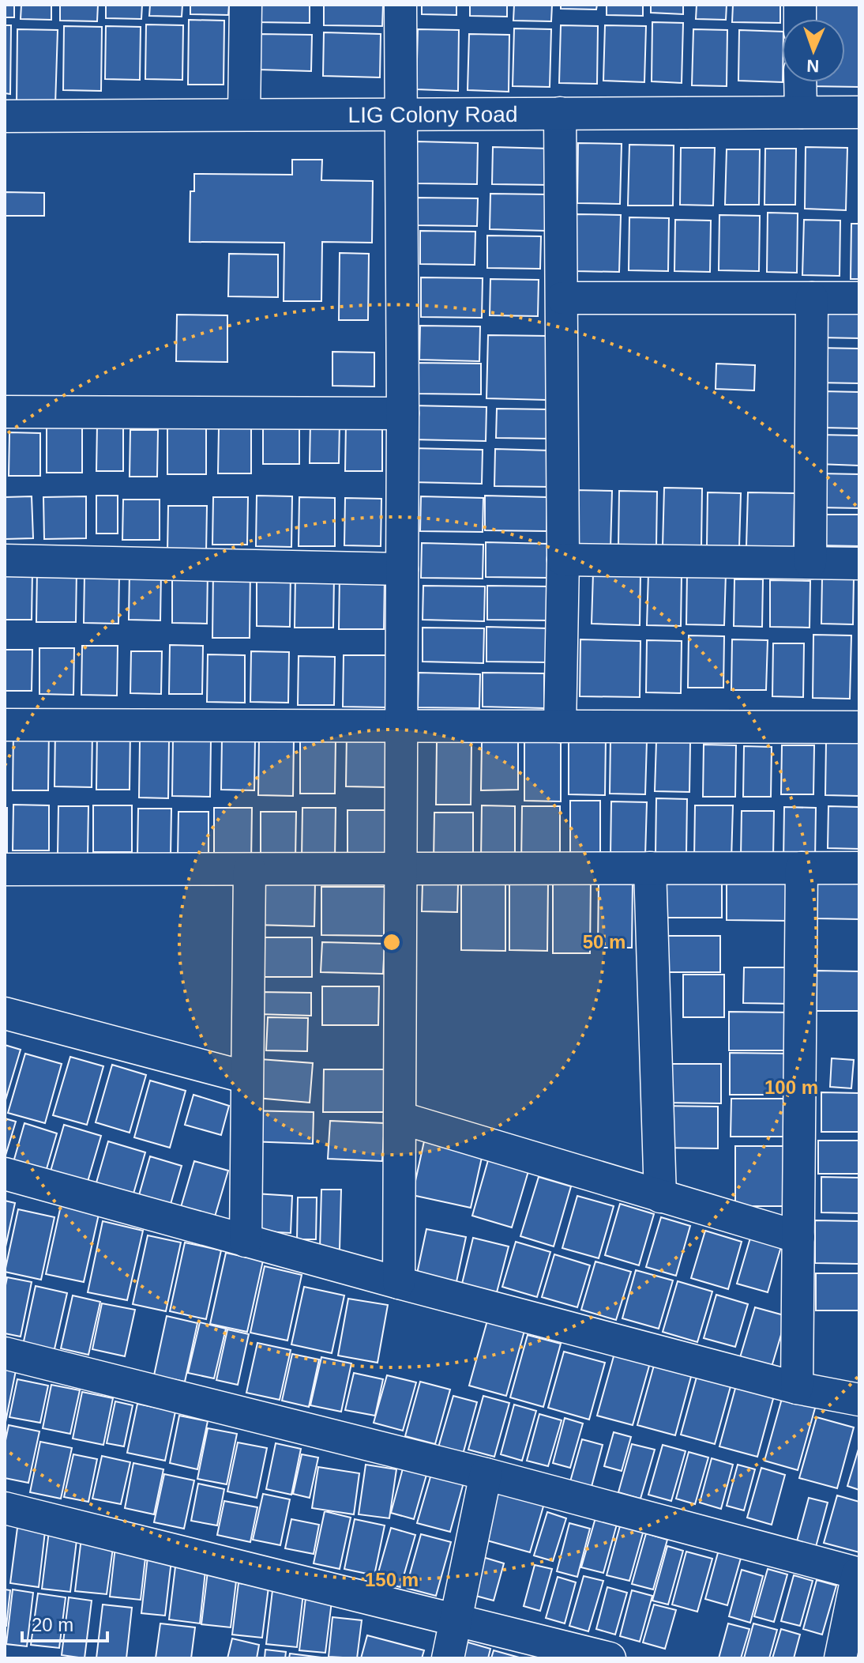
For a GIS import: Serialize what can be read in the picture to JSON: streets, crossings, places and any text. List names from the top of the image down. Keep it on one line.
{"streets":{"street":["LIG Colony Road"]},"scale_bar":"20 m","north":"bottom","rings":["50 m","100 m","150 m"]}
